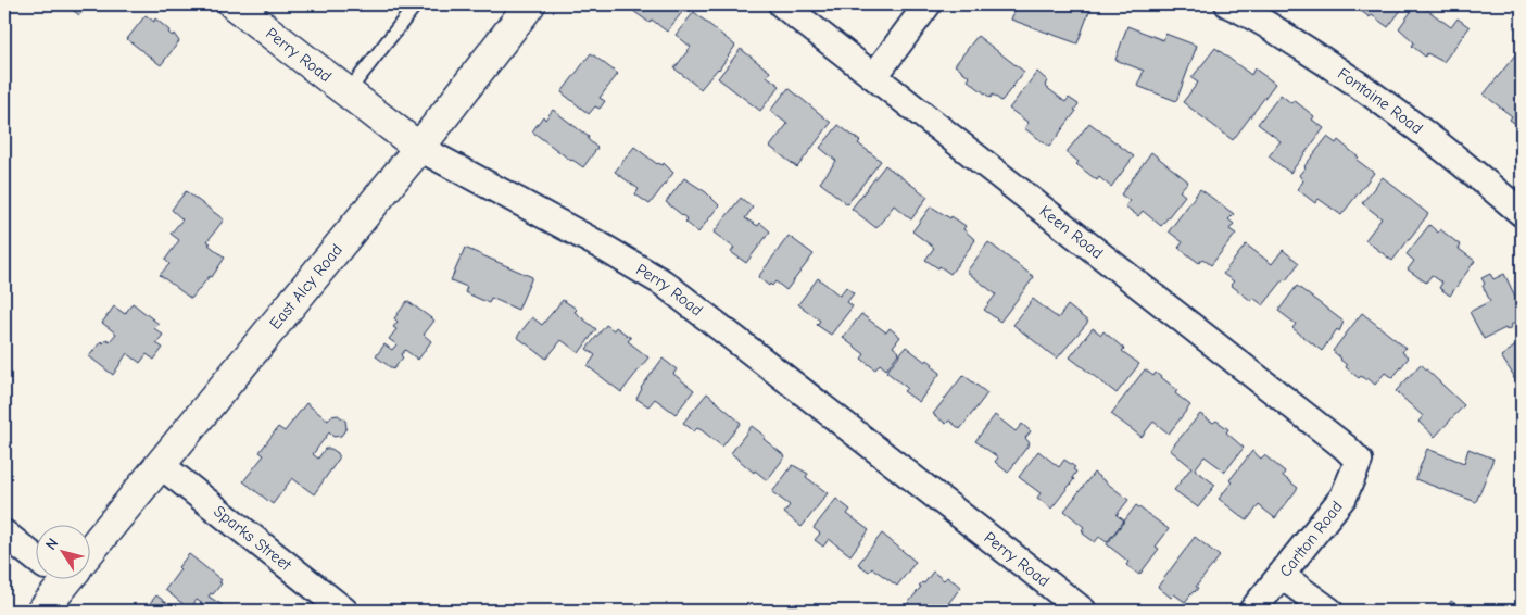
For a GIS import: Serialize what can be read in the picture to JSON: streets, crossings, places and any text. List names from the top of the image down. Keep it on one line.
{"streets":{"street":["Perry Road","Fontaine Road","Keen Road","East Alcy Road","Sparks Street","Carlton Road"]},"crossings":[["Perry Road","East Alcy Road"],["Keen Road","Carlton Road"],["East Alcy Road","Sparks Street"]],"north":"top left"}
